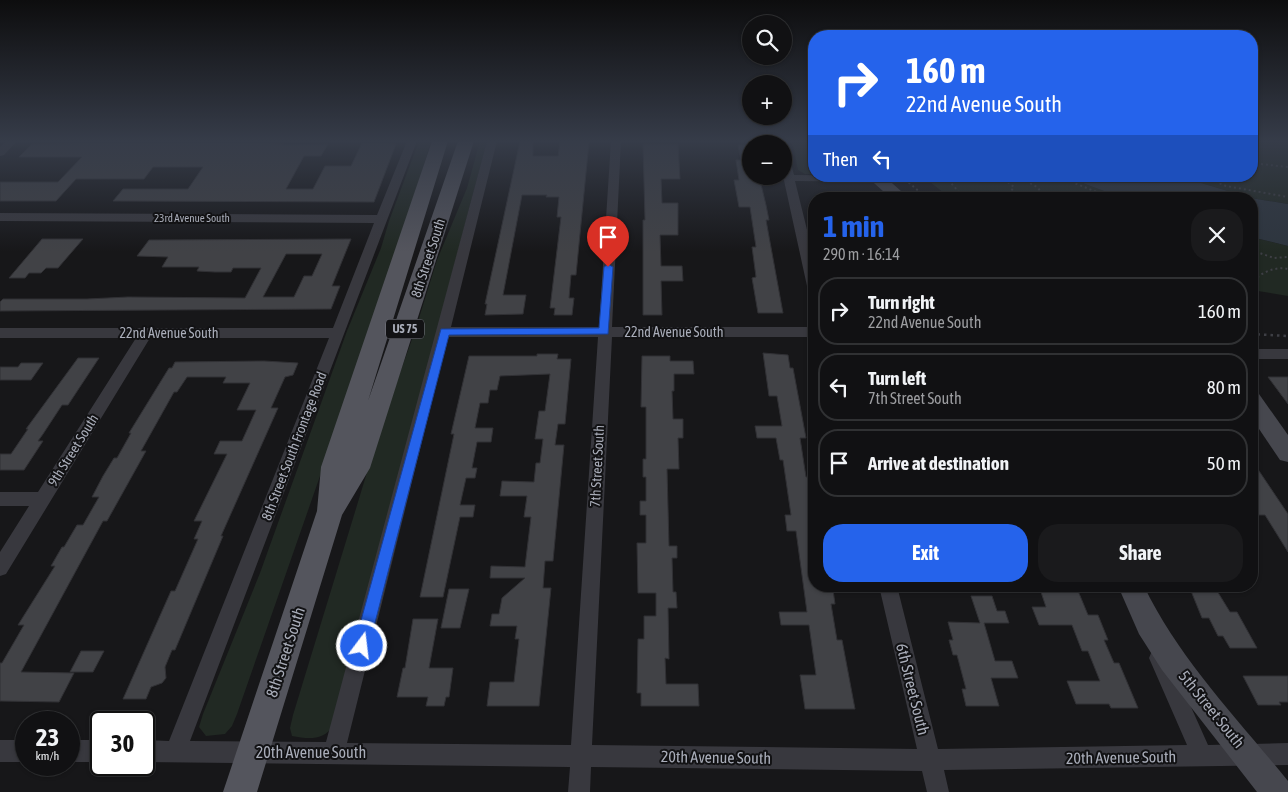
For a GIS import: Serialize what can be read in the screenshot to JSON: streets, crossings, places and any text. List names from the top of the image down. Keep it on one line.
{"streets":{"main road":["8th Street South","US 75"],"street":["23rd Avenue South","22nd Avenue South","8th Street South Frontage Road","9th Street South","7th Street South","6th Street South","5th Street South","20th Avenue South"]},"crossings":[["23rd Avenue South","8th Street South Frontage Road"],["8th Street South","20th Avenue South"],["22nd Avenue South","8th Street South Frontage Road"],["22nd Avenue South","9th Street South"],["22nd Avenue South","7th Street South"],["8th Street South Frontage Road","20th Avenue South"],["7th Street South","20th Avenue South"],["6th Street South","20th Avenue South"],["5th Street South","20th Avenue South"]],"page":{"map_buttons":["+","−"],"turn":["160 m","22nd Avenue South"],"then":"Then","heading":["1 min","290 m · 16:14"],"list":[{"name":"Turn right","note":"22nd Avenue South","value":"160 m"},{"name":"Turn left","note":"7th Street South","value":"80 m"},{"name":"Arrive at destination","value":"50 m"}],"buttons":["Exit","Share"],"speed":"23 km/h","limit":"30"}}
